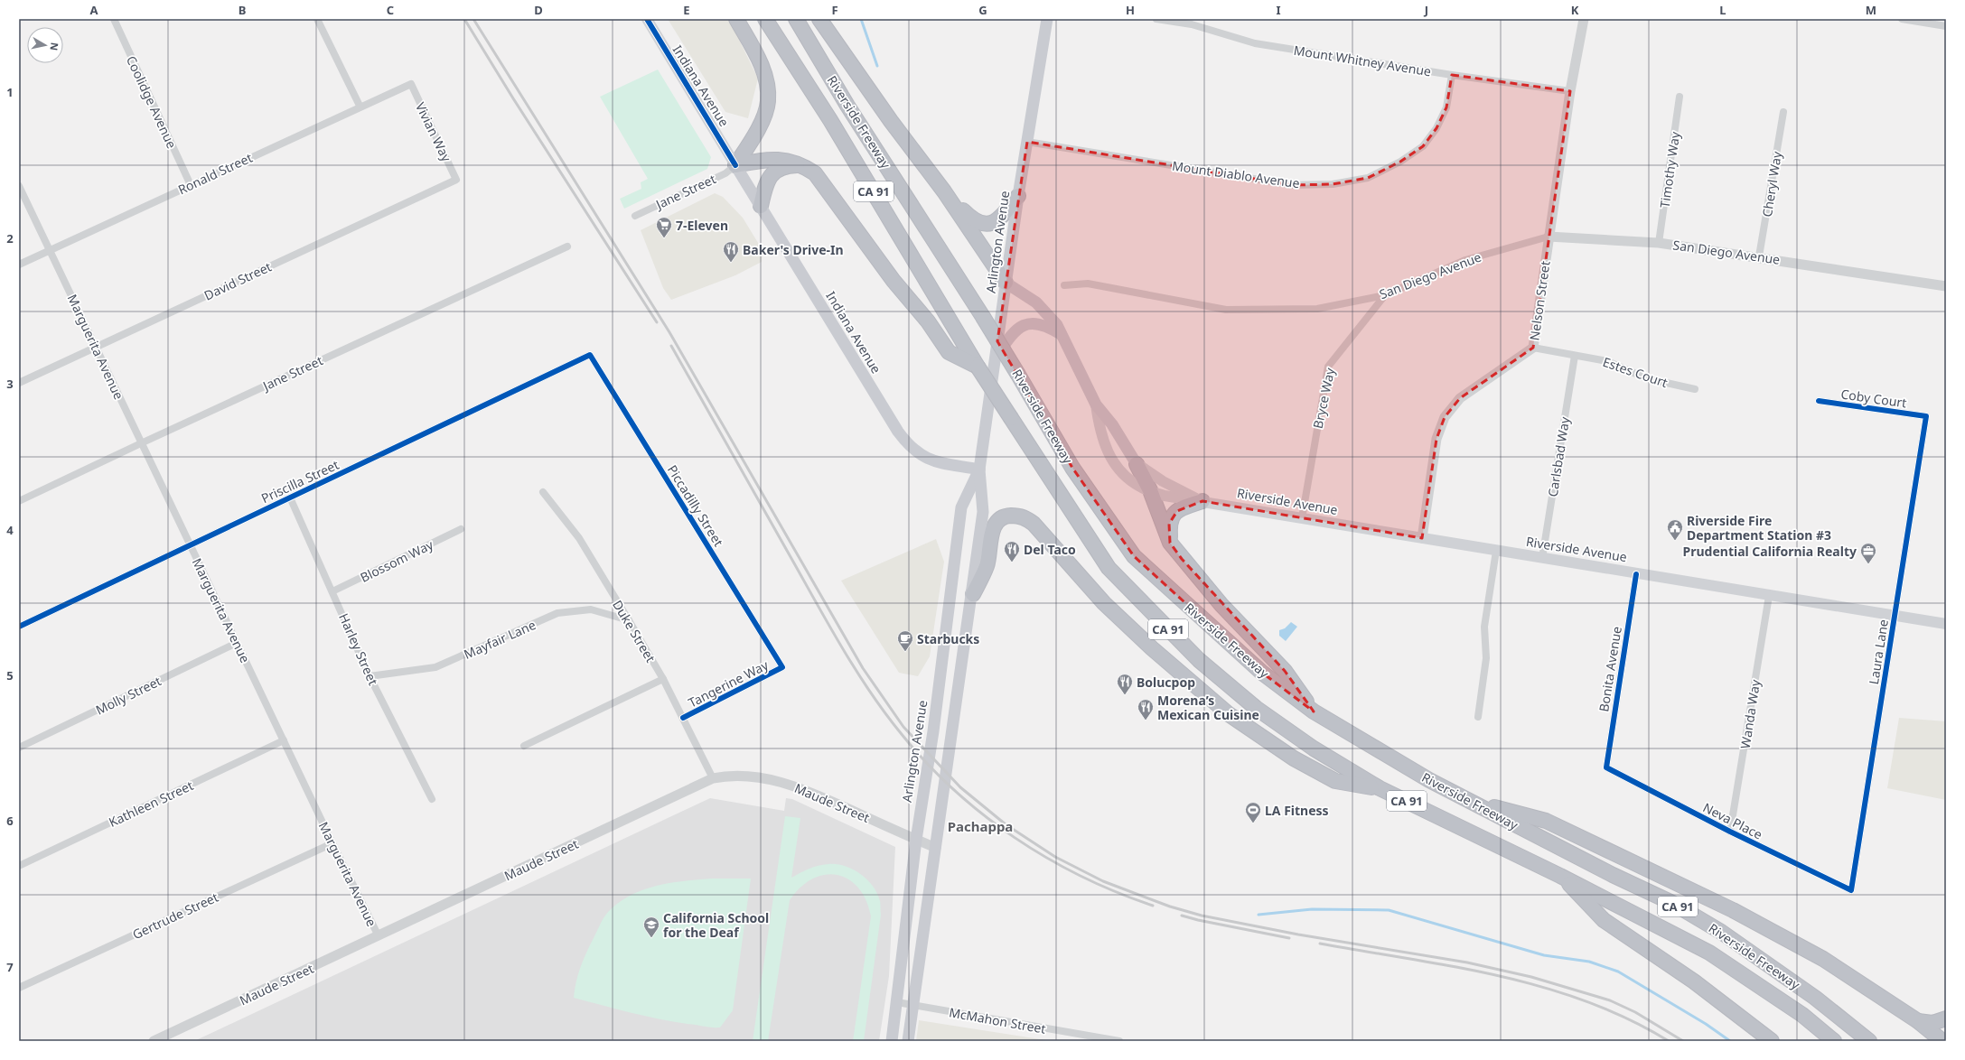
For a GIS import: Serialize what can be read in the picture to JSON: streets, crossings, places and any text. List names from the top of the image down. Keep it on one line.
{"streets":{"highway":["Riverside Freeway","CA 91"],"main road":["Indiana Avenue","Arlington Avenue","Riverside Avenue"],"street":["Mount Whitney Avenue","Coolidge Avenue","Vivian Way","Timothy Way","Ronald Street","Mount Diablo Avenue","Cheryl Way","Jane Street","San Diego Avenue","David Street","Nelson Street","Marguerita Avenue","Estes Court","Bryce Way","Coby Court","Carlsbad Way","Priscilla Street","Piccadilly Street","Blossom Way","Duke Street","Mayfair Lane","Harley Street","Laura Lane","Bonita Avenue","Tangerine Way","Molly Street","Wanda Way","Maude Street","Kathleen Street","Neva Place","Gertrude Street","McMahon Street"]},"crossings":[["Mount Whitney Avenue","Mount Diablo Avenue"],["Mount Whitney Avenue","Nelson Street"],["Indiana Avenue","Jane Street"],["Indiana Avenue","Arlington Avenue"],["Coolidge Avenue","Ronald Street"],["Vivian Way","Ronald Street"],["Vivian Way","David Street"],["Timothy Way","San Diego Avenue"],["Ronald Street","Marguerita Avenue"],["Mount Diablo Avenue","Arlington Avenue"],["Cheryl Way","San Diego Avenue"],["Jane Street","Marguerita Avenue"],["Arlington Avenue","Riverside Avenue"],["Arlington Avenue","Maude Street"],["Arlington Avenue","McMahon Street"],["San Diego Avenue","Nelson Street"],["San Diego Avenue","Bryce Way"],["David Street","Marguerita Avenue"],["Nelson Street","Estes Court"],["Nelson Street","Riverside Avenue"],["Marguerita Avenue","Priscilla Street"],["Marguerita Avenue","Molly Street"],["Marguerita Avenue","Maude Street"],["Marguerita Avenue","Kathleen Street"],["Marguerita Avenue","Gertrude Street"],["Estes Court","Carlsbad Way"],["Bryce Way","Riverside Avenue"],["Coby Court","Laura Lane"],["Carlsbad Way","Riverside Avenue"],["Priscilla Street","Piccadilly Street"],["Priscilla Street","Harley Street"],["Riverside Avenue","Laura Lane"],["Riverside Avenue","Bonita Avenue"],["Riverside Avenue","Wanda Way"],["Piccadilly Street","Tangerine Way"],["Blossom Way","Harley Street"],["Duke Street","Mayfair Lane"],["Duke Street","Tangerine Way"],["Duke Street","Maude Street"],["Mayfair Lane","Harley Street"],["Laura Lane","Neva Place"],["Bonita Avenue","Neva Place"],["Wanda Way","Neva Place"]],"districts":["Pachappa"],"places":{"supermarket":["7-Eleven"],"restaurant":["Baker's Drive-In","Del Taco","Bolucpop","Morena’s Mexican Cuisine"],"public building":["Riverside Fire Department Station #3"],"office":["Prudential California Realty"],"cafe":["Starbucks"],"sports":["LA Fitness"],"school or university":["California School for the Deaf"]},"north":"right","grid":{"columns":["A","B","C","D","E","F","G","H","I","J","K","L","M"],"rows":["1","2","3","4","5","6","7"]}}
